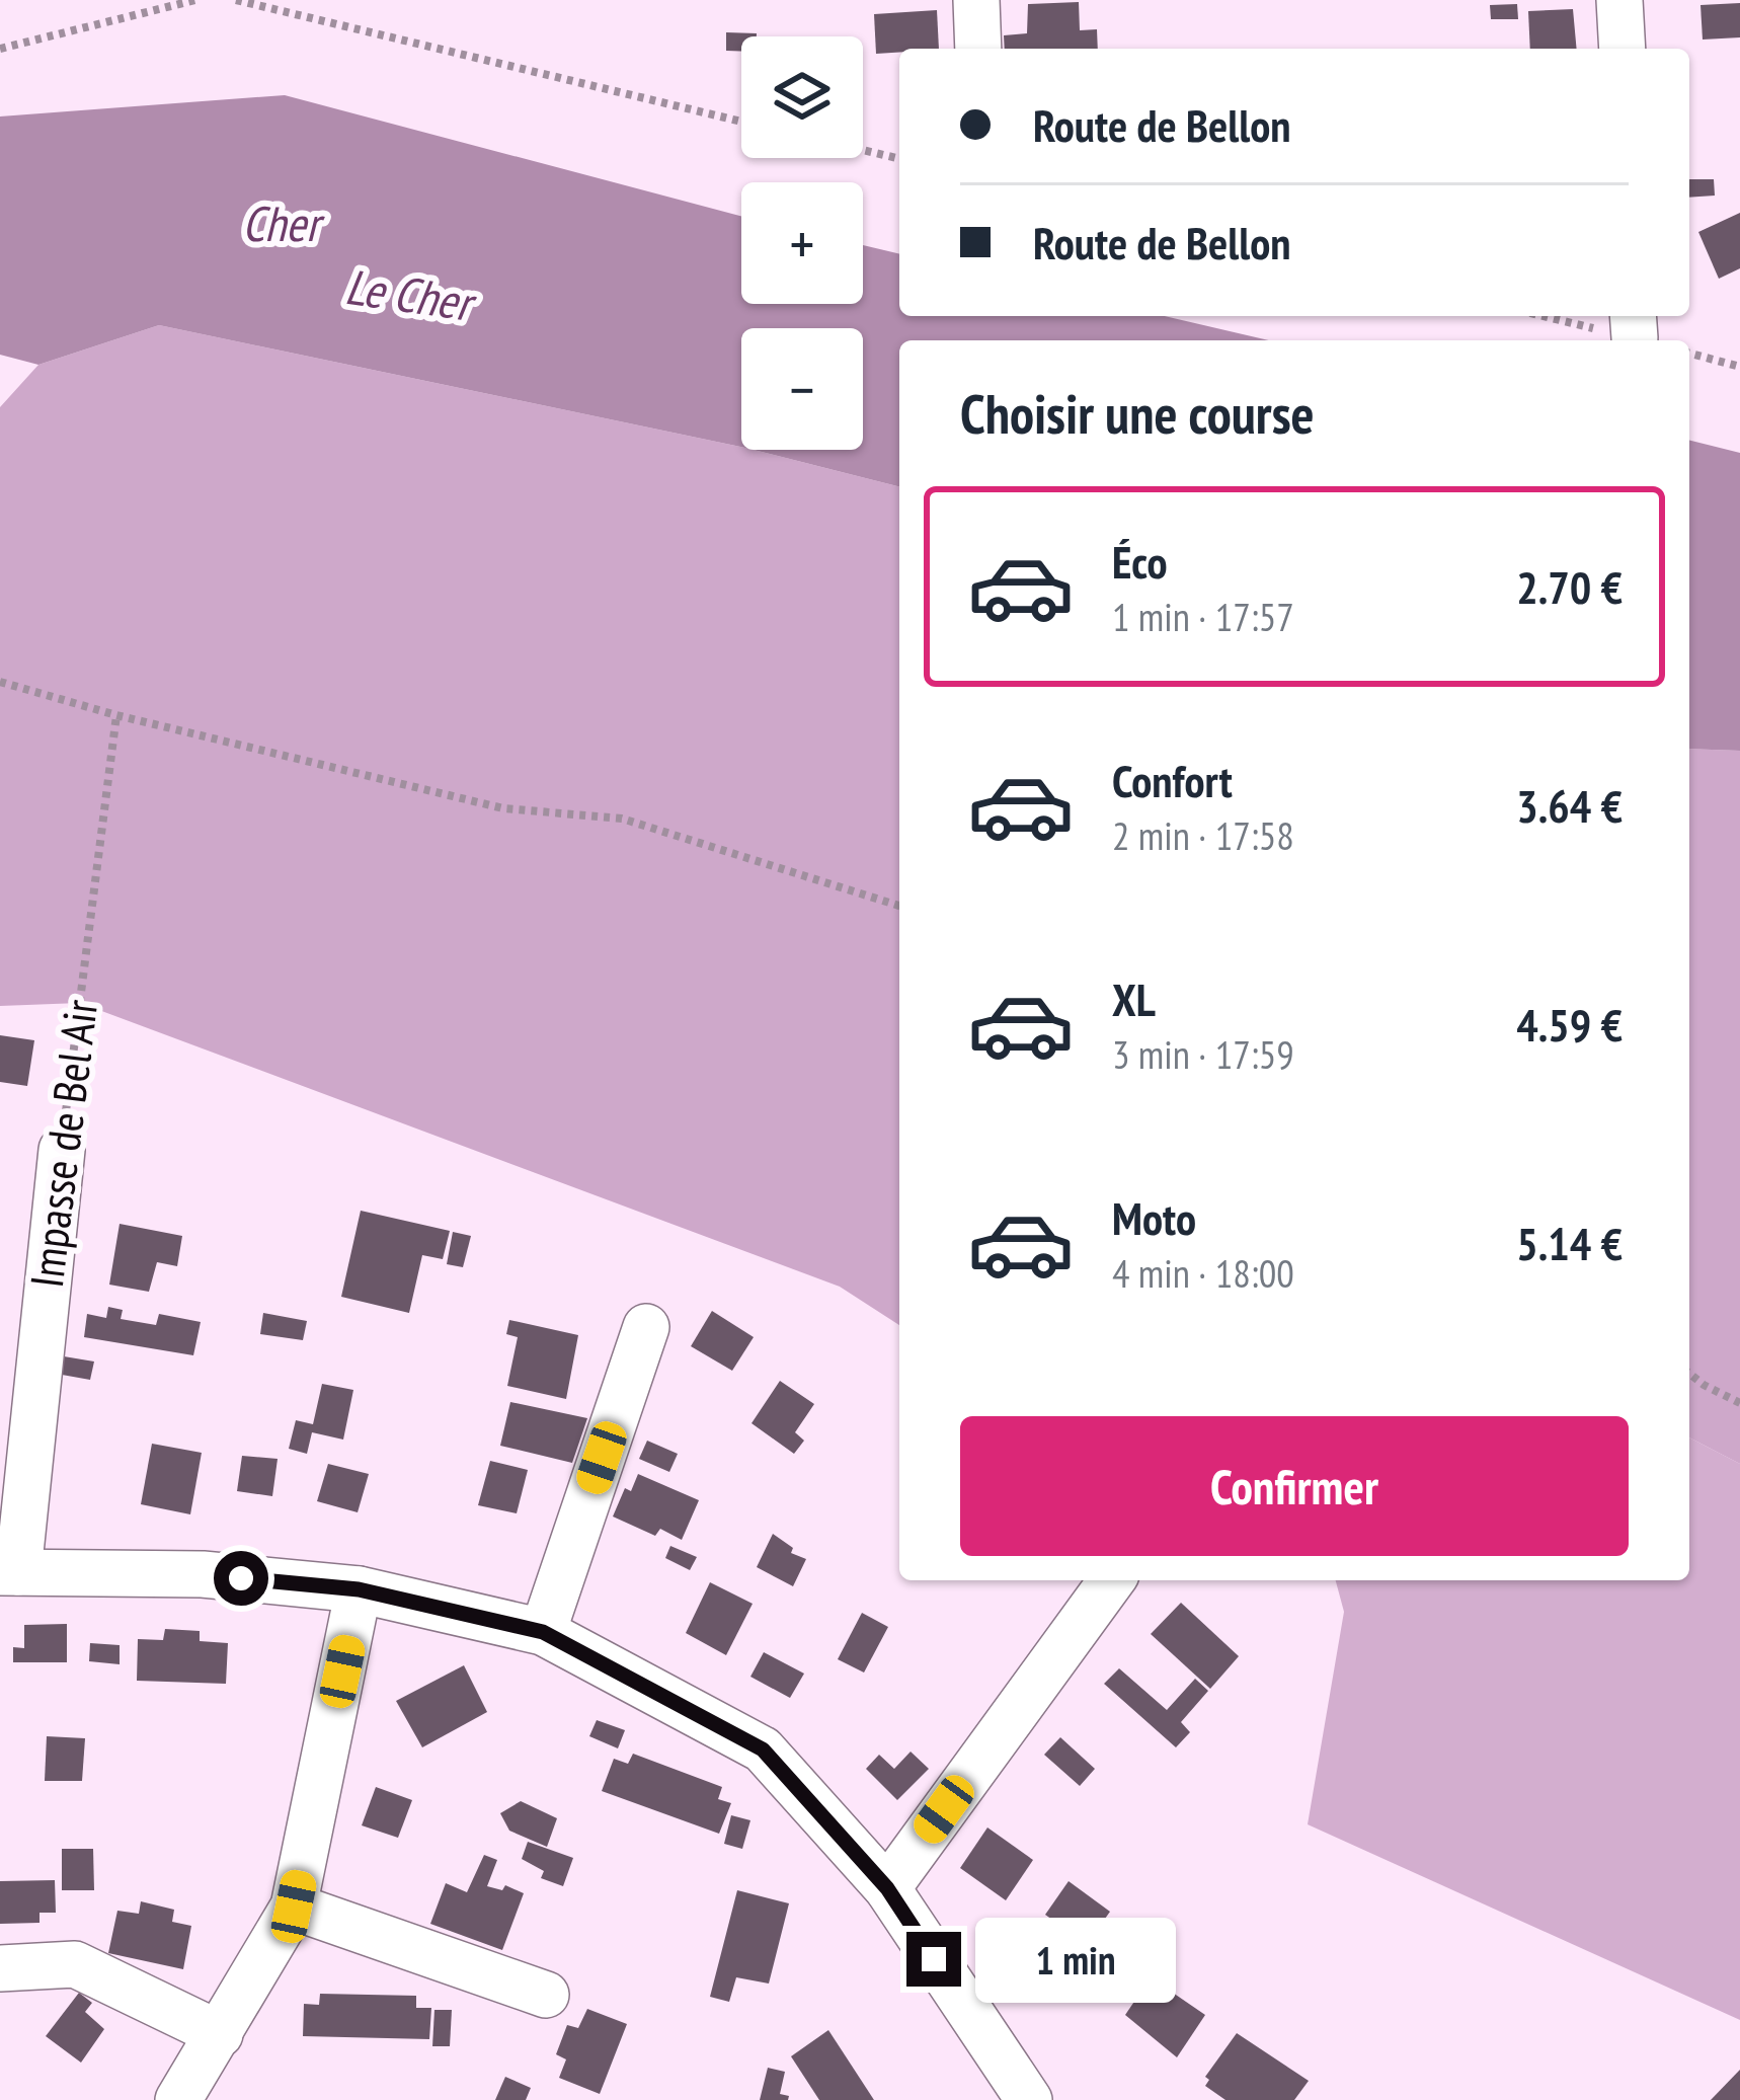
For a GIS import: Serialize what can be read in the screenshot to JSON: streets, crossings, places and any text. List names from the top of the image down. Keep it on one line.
{"streets":{"street":["Impasse de Bel Air"]},"water":["Cher","Le Cher"],"page":{"map_buttons":["+","−"],"banner":["Route de Bellon","Route de Bellon"],"heading":"Choisir une course","list":[{"name":"Éco","note":"1 min · 17:57","value":"2.70 €"},{"name":"Confort","note":"2 min · 17:58","value":"3.64 €"},{"name":"XL","note":"3 min · 17:59","value":"4.59 €"},{"name":"Moto","note":"4 min · 18:00","value":"5.14 €"}],"buttons":"Confirmer","bubble":"1 min"}}
